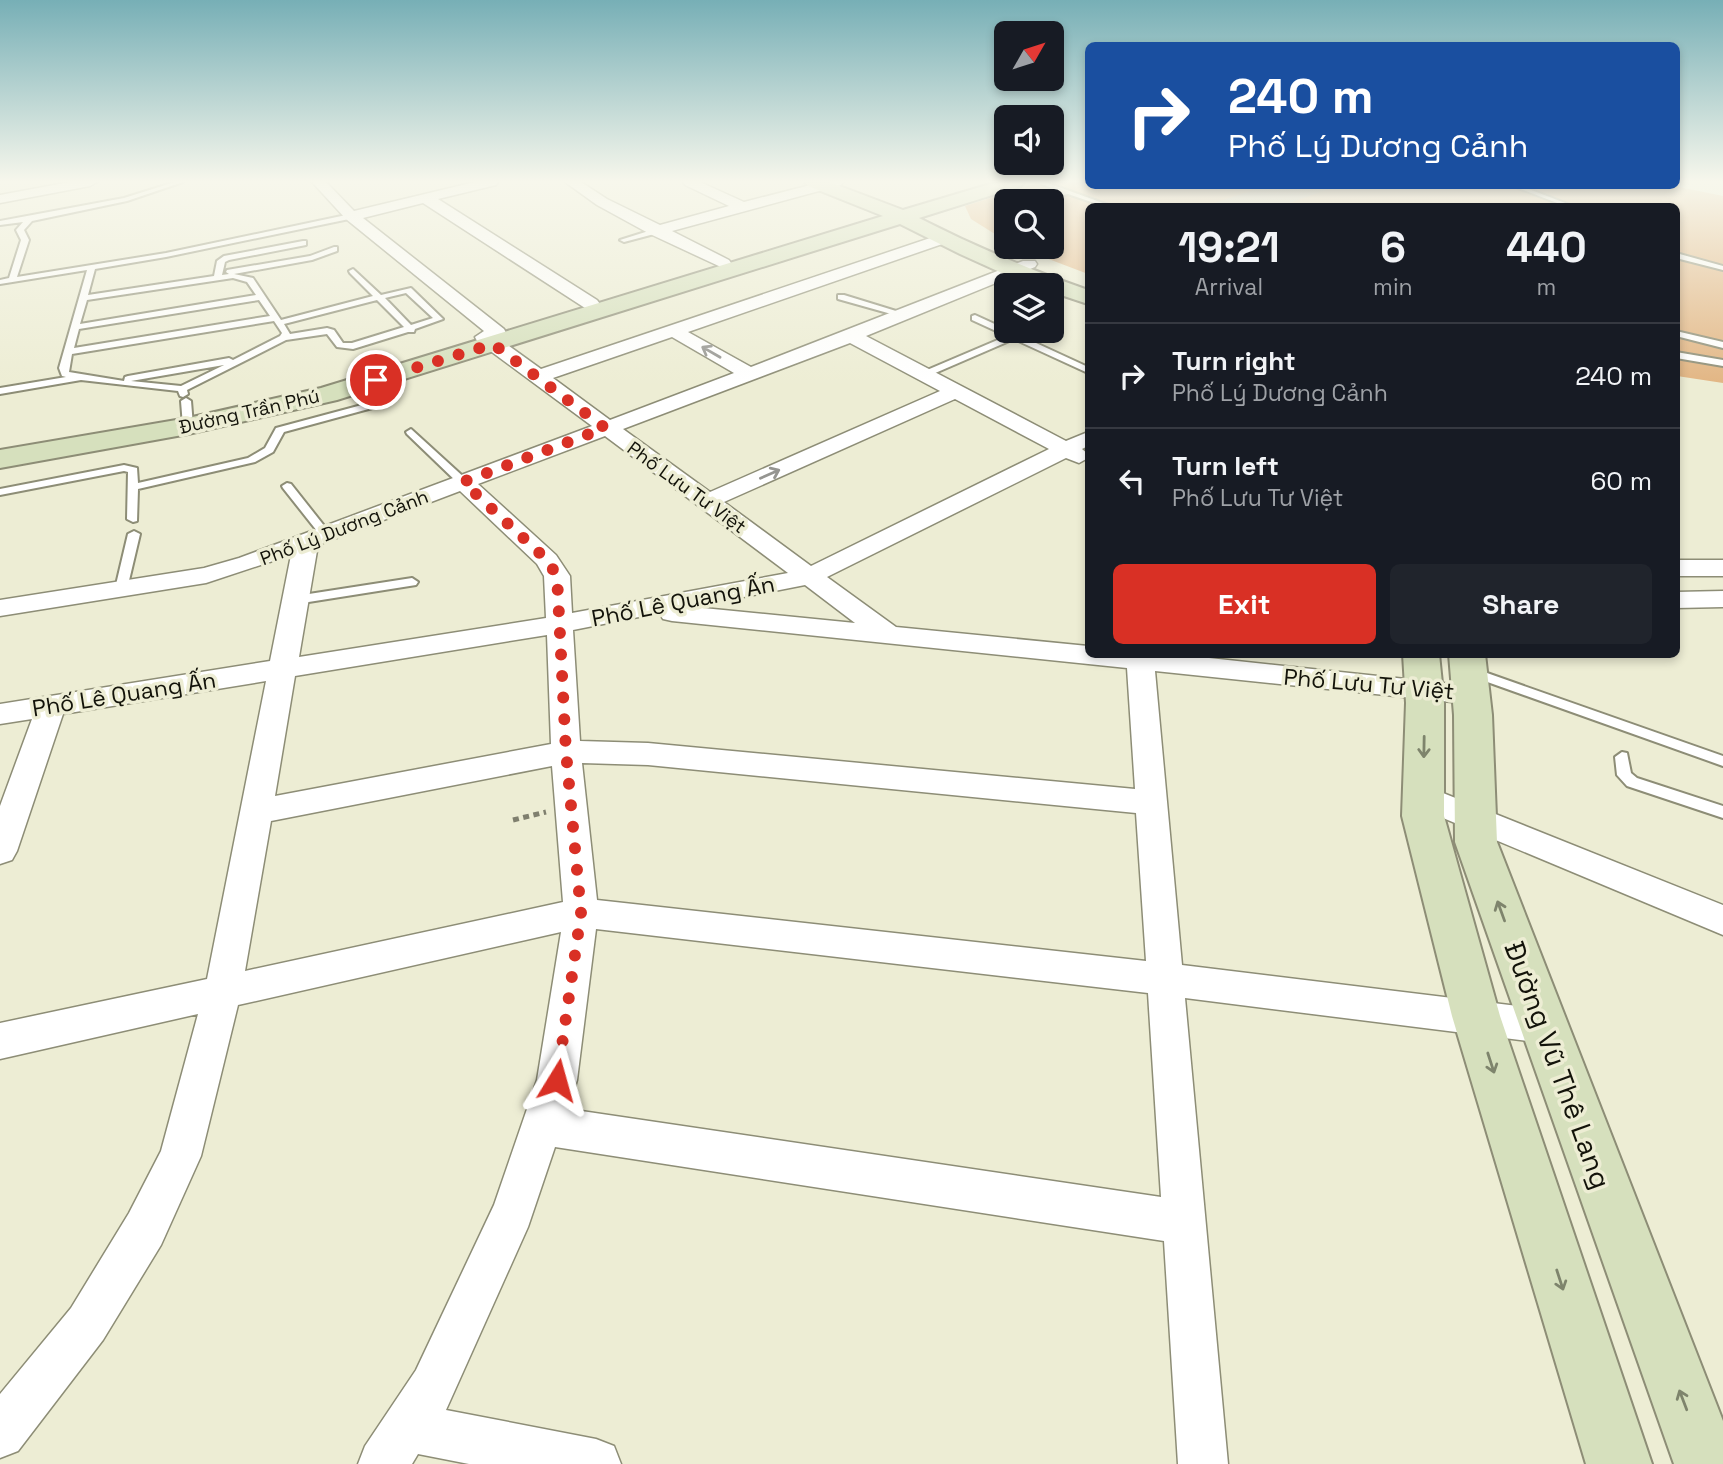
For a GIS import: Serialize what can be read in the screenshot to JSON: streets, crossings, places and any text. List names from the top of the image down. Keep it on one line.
{"streets":{"main road":["Đường Trần Phú","Đường Vũ Thê Lang"],"street":["Phố Lưu Tư Việt","Phố Lý Dương Cảnh","Phố Lê Quang Ấn"]},"crossings":[["Đường Trần Phú","Phố Lưu Tư Việt"],["Phố Lưu Tư Việt","Phố Lý Dương Cảnh"],["Phố Lưu Tư Việt","Phố Lê Quang Ấn"],["Phố Lưu Tư Việt","Đường Vũ Thê Lang"]],"north":"top right","page":{"turn":["240 m","Phố Lý Dương Cảnh"],"eta":["19:21","Arrival","6","min","440","m"],"list":[{"name":"Turn right","note":"Phố Lý Dương Cảnh","value":"240 m"},{"name":"Turn left","note":"Phố Lưu Tư Việt","value":"60 m"}],"buttons":["Exit","Share"]}}
